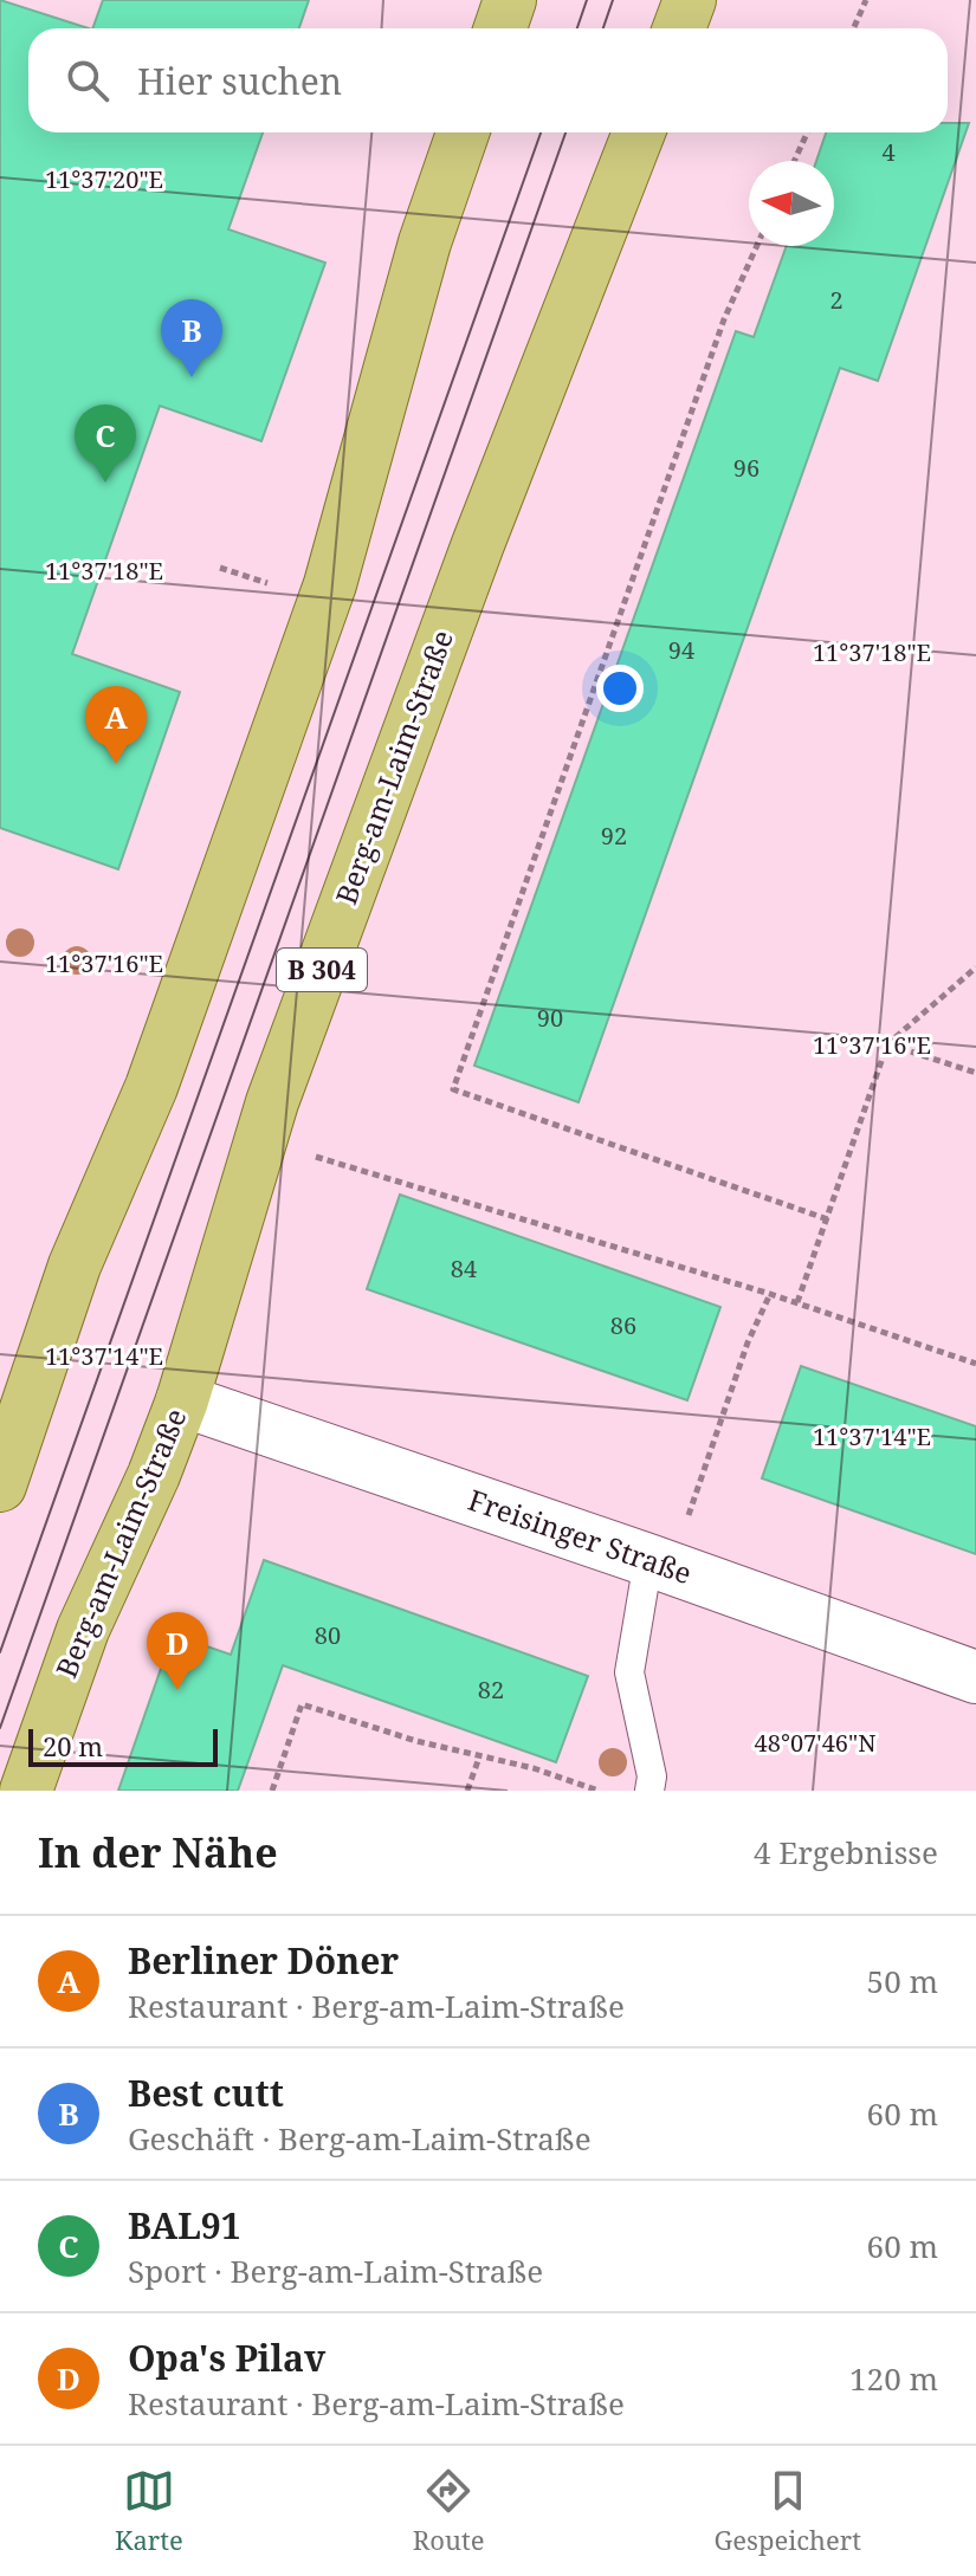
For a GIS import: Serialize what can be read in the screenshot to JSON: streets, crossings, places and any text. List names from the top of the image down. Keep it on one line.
{"streets":{"main road":["Berg-am-Laim-Straße","B 304"],"street":["Freisinger Straße"]},"crossings":[["Berg-am-Laim-Straße","Freisinger Straße"]],"house_numbers":["4","2","96","94","92","90","84","86","80","82"],"scale_bar":"20 m","north":"left","page":{"search":"Hier suchen","pins":["B","C","A","D"],"scale":"20 m","heading":["In der Nähe","4 Ergebnisse"],"list":[{"mark":"A","name":"Berliner Döner","note":"Restaurant · Berg-am-Laim-Straße","value":"50 m"},{"mark":"B","name":"Best cutt","note":"Geschäft · Berg-am-Laim-Straße","value":"60 m"},{"mark":"C","name":"BAL91","note":"Sport · Berg-am-Laim-Straße","value":"60 m"},{"mark":"D","name":"Opa's Pilav","note":"Restaurant · Berg-am-Laim-Straße","value":"120 m"}],"nav":["Karte","Route","Gespeichert"]},"coordinates":["11°37'20\"E","11°37'18\"E","11°37'16\"E","11°37'14\"E","48°07'46\"N"]}
